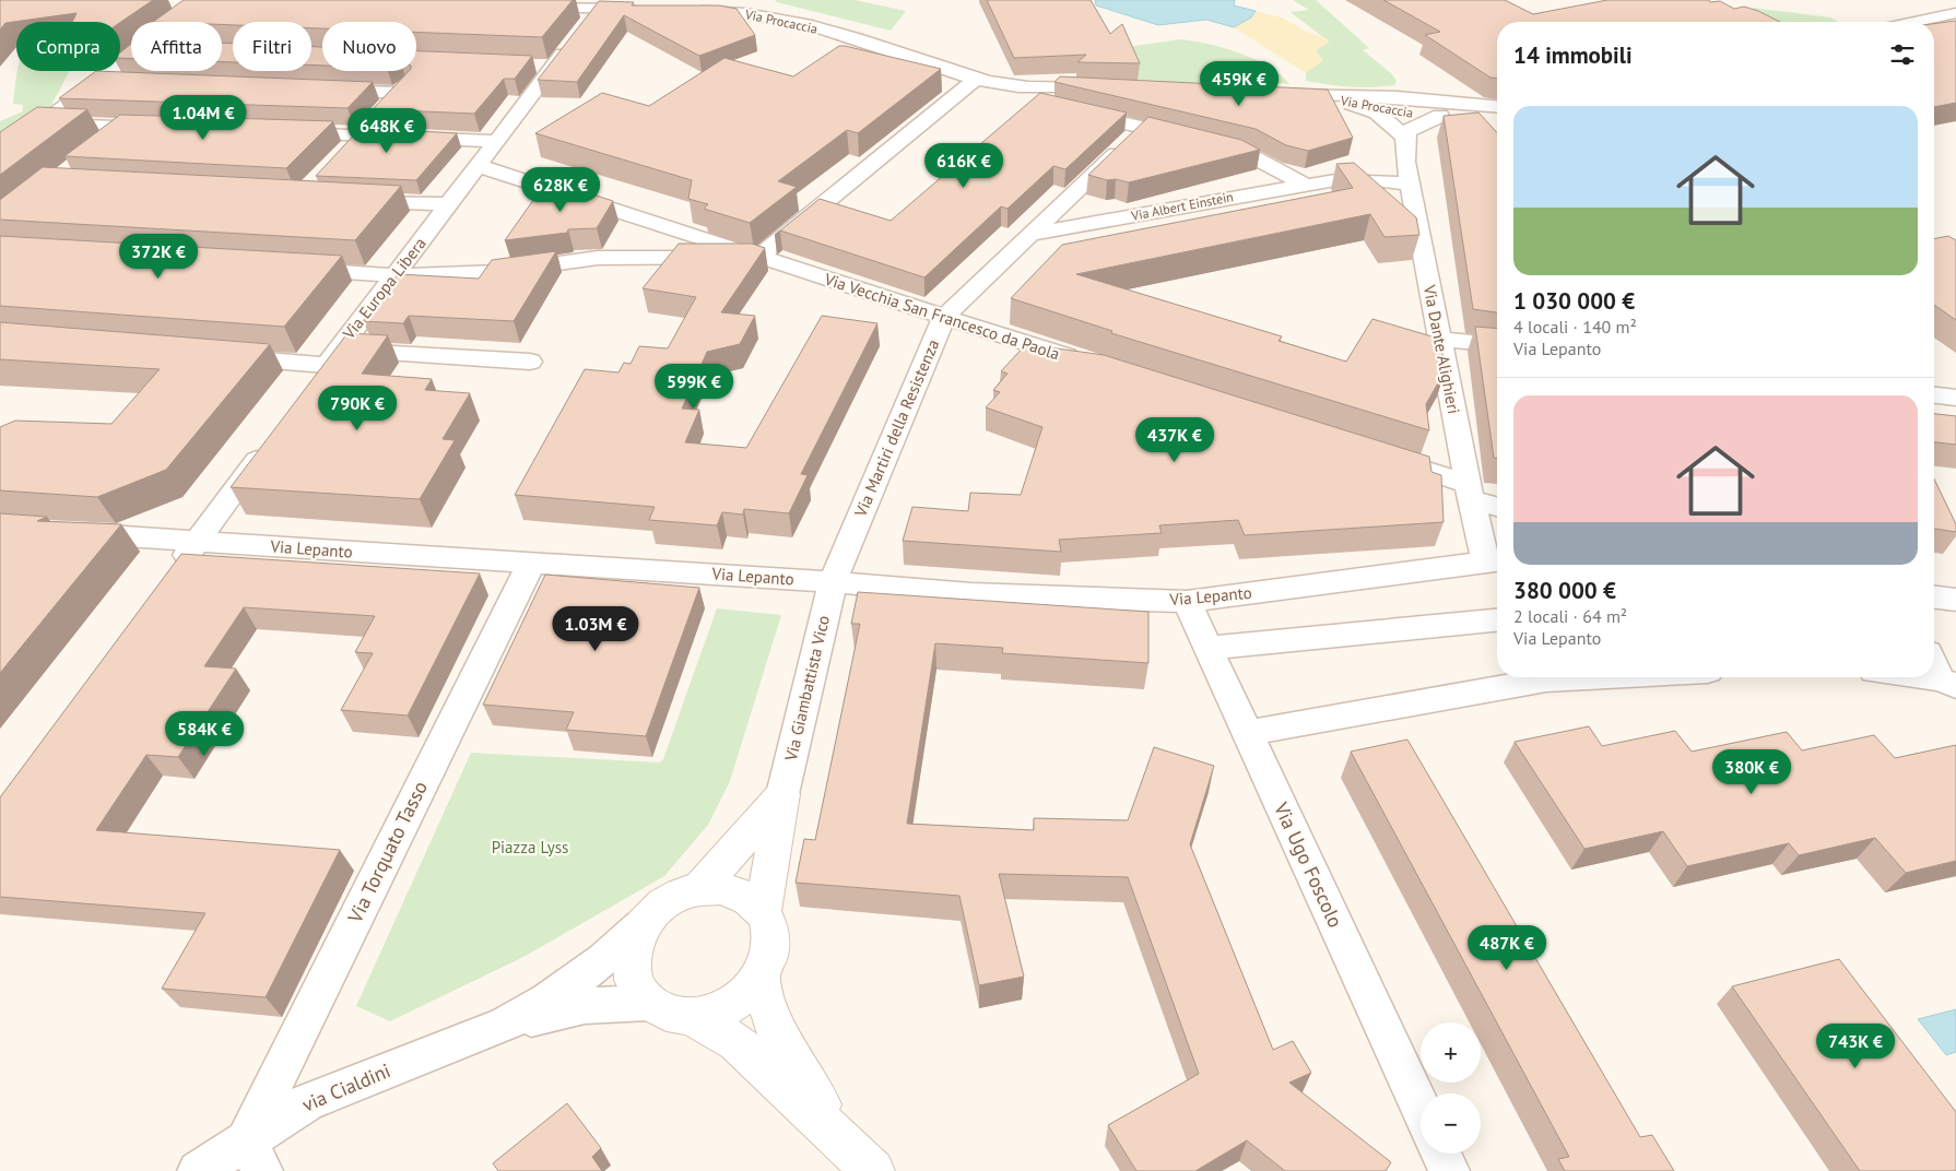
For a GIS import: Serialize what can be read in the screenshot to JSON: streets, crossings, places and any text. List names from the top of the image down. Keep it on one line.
{"streets":{"street":["Via Procaccia","Via Albert Einstein","Via Europa Libera","Via Vecchia San Francesco da Paola","Via Dante Alighieri","Via Martiri della Resistenza","Via Lepanto","Via Giambattista Vico","Via Torquato Tasso","Via Ugo Foscolo","via Cialdini"]},"crossings":[["Via Procaccia","Via Dante Alighieri"],["Via Albert Einstein","Via Martiri della Resistenza"],["Via Europa Libera","Via Vecchia San Francesco da Paola"],["Via Vecchia San Francesco da Paola","Via Martiri della Resistenza"],["Via Dante Alighieri","Via Lepanto"],["Via Martiri della Resistenza","Via Lepanto"],["Via Martiri della Resistenza","Via Giambattista Vico"],["Via Lepanto","Via Giambattista Vico"],["Via Lepanto","Via Torquato Tasso"],["Via Lepanto","Via Ugo Foscolo"],["Via Giambattista Vico","via Cialdini"],["Via Torquato Tasso","via Cialdini"]],"parks":["Piazza Lyss"],"page":{"chip":["Compra","Affitta","Filtri","Nuovo"],"heading":"14 immobili","price":["459K €","1.04M €","648K €","616K €","628K €","372K €","599K €","790K €","437K €","1.03M €","584K €","380K €","487K €","743K €"],"list":[{"name":"1 030 000 €","note":"4 locali · 140 m² · Via Lepanto"},{"name":"380 000 €","note":"2 locali · 64 m² · Via Lepanto"}],"map_buttons":["+","−"]}}
